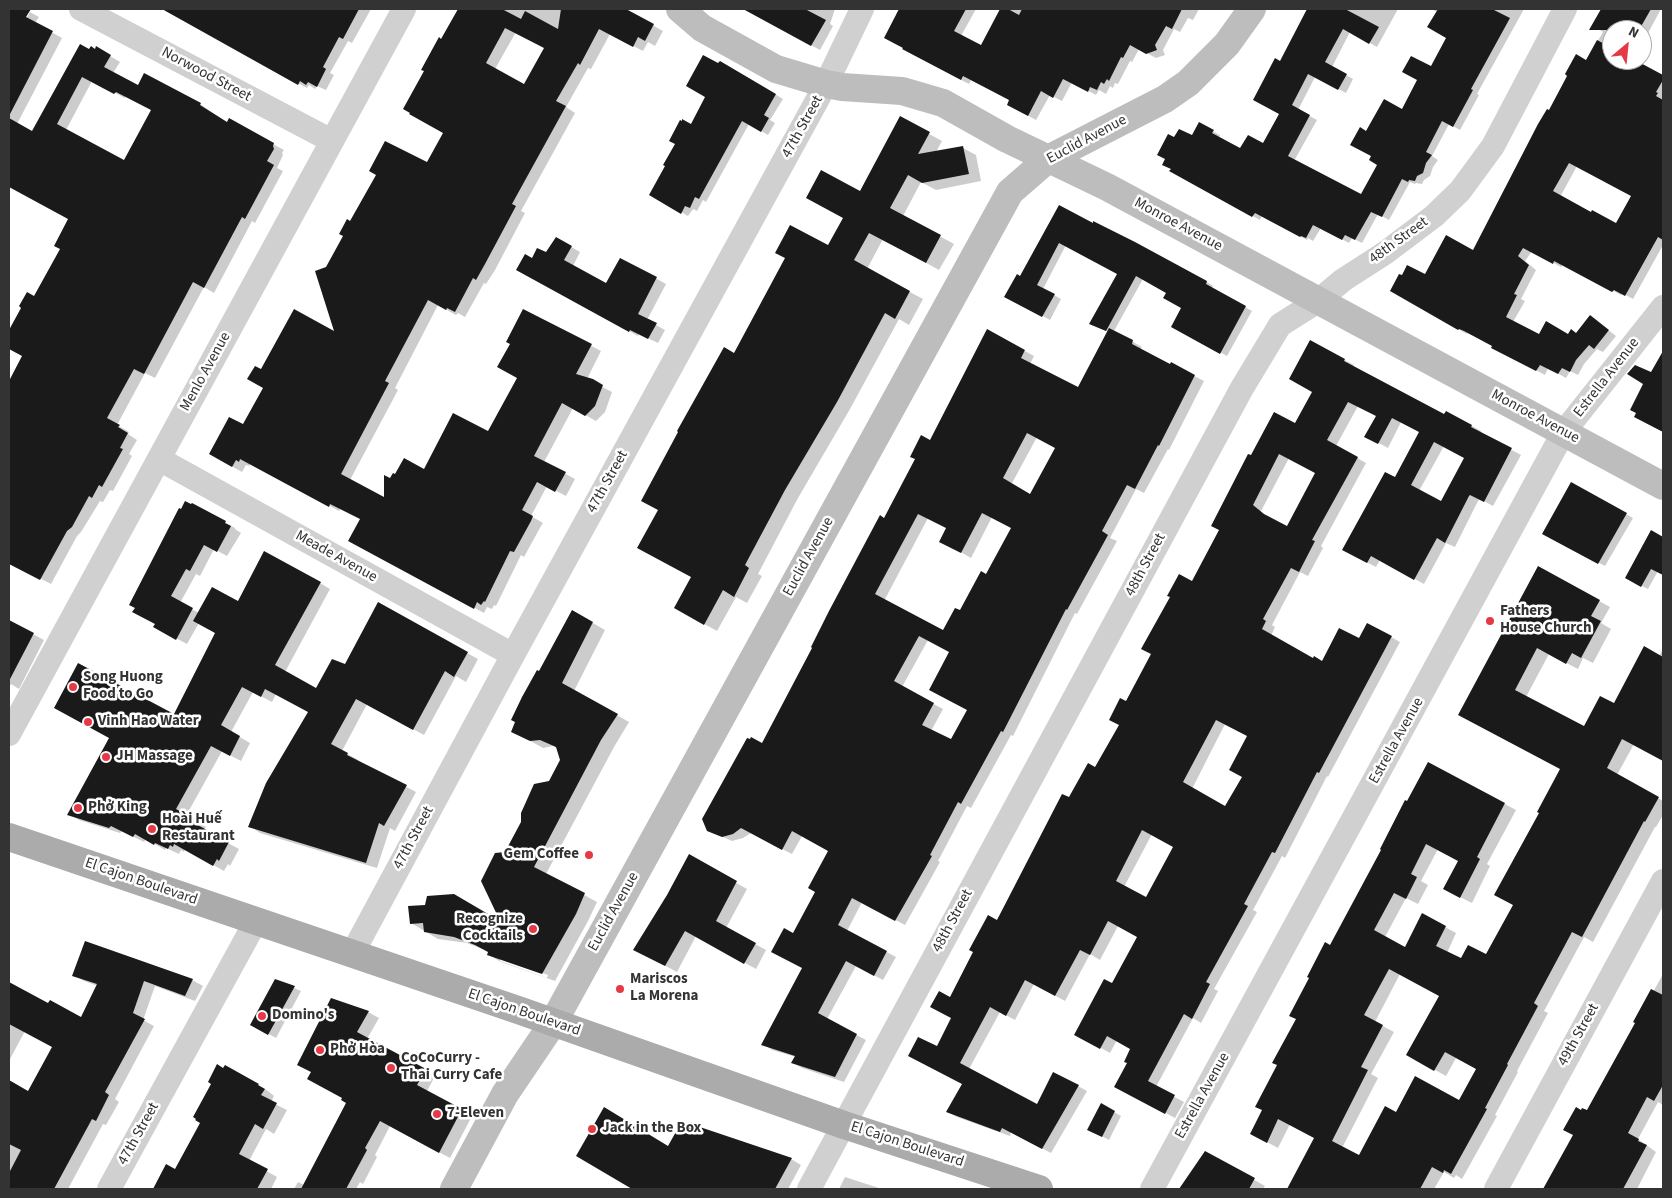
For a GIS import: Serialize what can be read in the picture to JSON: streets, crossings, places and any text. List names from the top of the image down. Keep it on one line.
{"streets":{"main road":["Euclid Avenue","Monroe Avenue","El Cajon Boulevard"],"street":["Norwood Street","47th Street","48th Street","Menlo Avenue","Estrella Avenue","Meade Avenue","49th Street"]},"crossings":[["Norwood Street","Menlo Avenue"],["47th Street","Monroe Avenue"],["47th Street","Meade Avenue"],["47th Street","El Cajon Boulevard"],["Euclid Avenue","Monroe Avenue"],["Euclid Avenue","El Cajon Boulevard"],["Monroe Avenue","48th Street"],["Monroe Avenue","Estrella Avenue"],["48th Street","El Cajon Boulevard"],["Menlo Avenue","Meade Avenue"]],"places":["Fathers House Church","Song Huong Food to Go","Vinh Hao Water","JH Massage","Phở King","Hoài Huế Restaurant","Gem Coffee","Recognize Cocktails","Mariscos La Morena","Domino's","Phở Hòa","CoCoCurry - Thai Curry Cafe","7-Eleven","Jack in the Box"],"north":"top right"}
